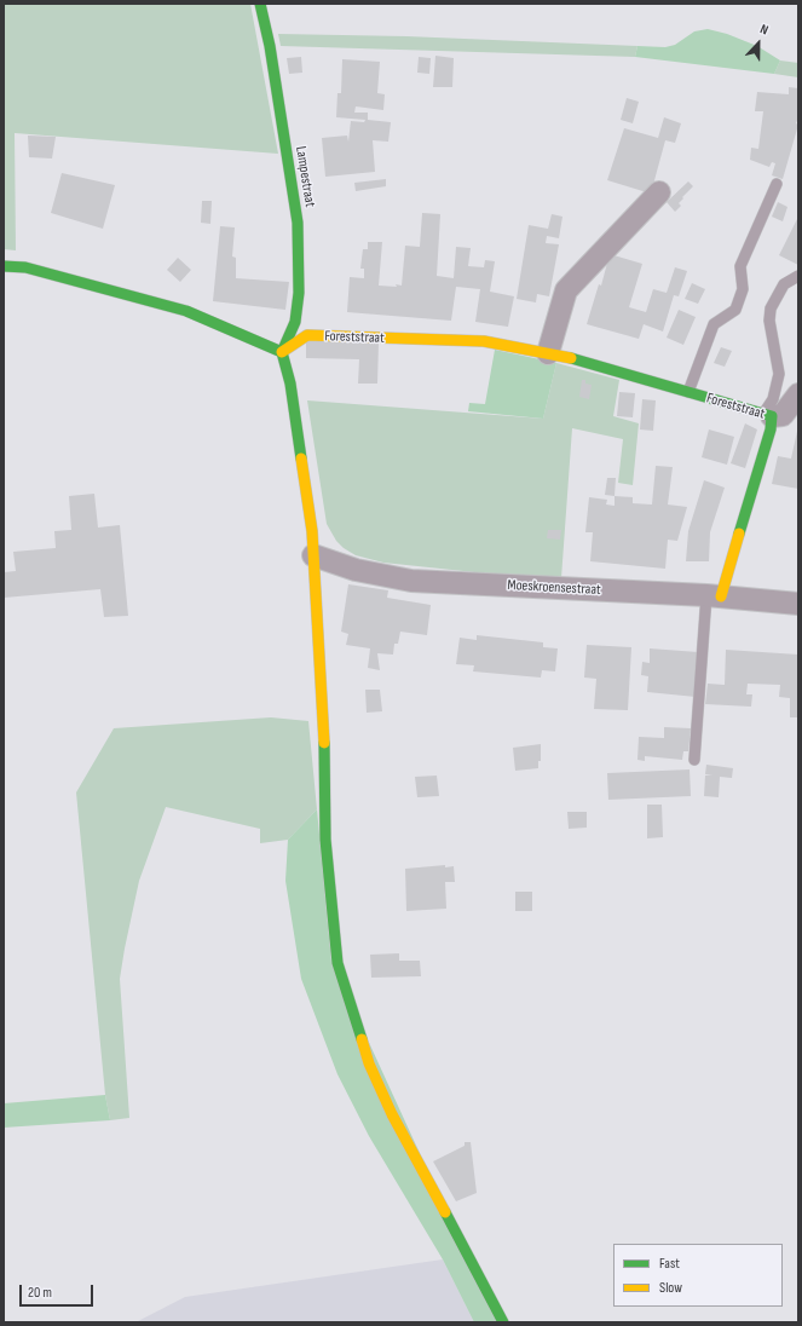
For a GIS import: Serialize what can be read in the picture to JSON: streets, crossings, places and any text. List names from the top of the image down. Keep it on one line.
{"streets":{"street":["Lampestraat","Foreststraat","Moeskroensestraat"]},"crossings":[["Lampestraat","Foreststraat"],["Foreststraat","Moeskroensestraat"]],"legend":["Fast","Slow"],"scale_bar":"20 m","north":"top"}
